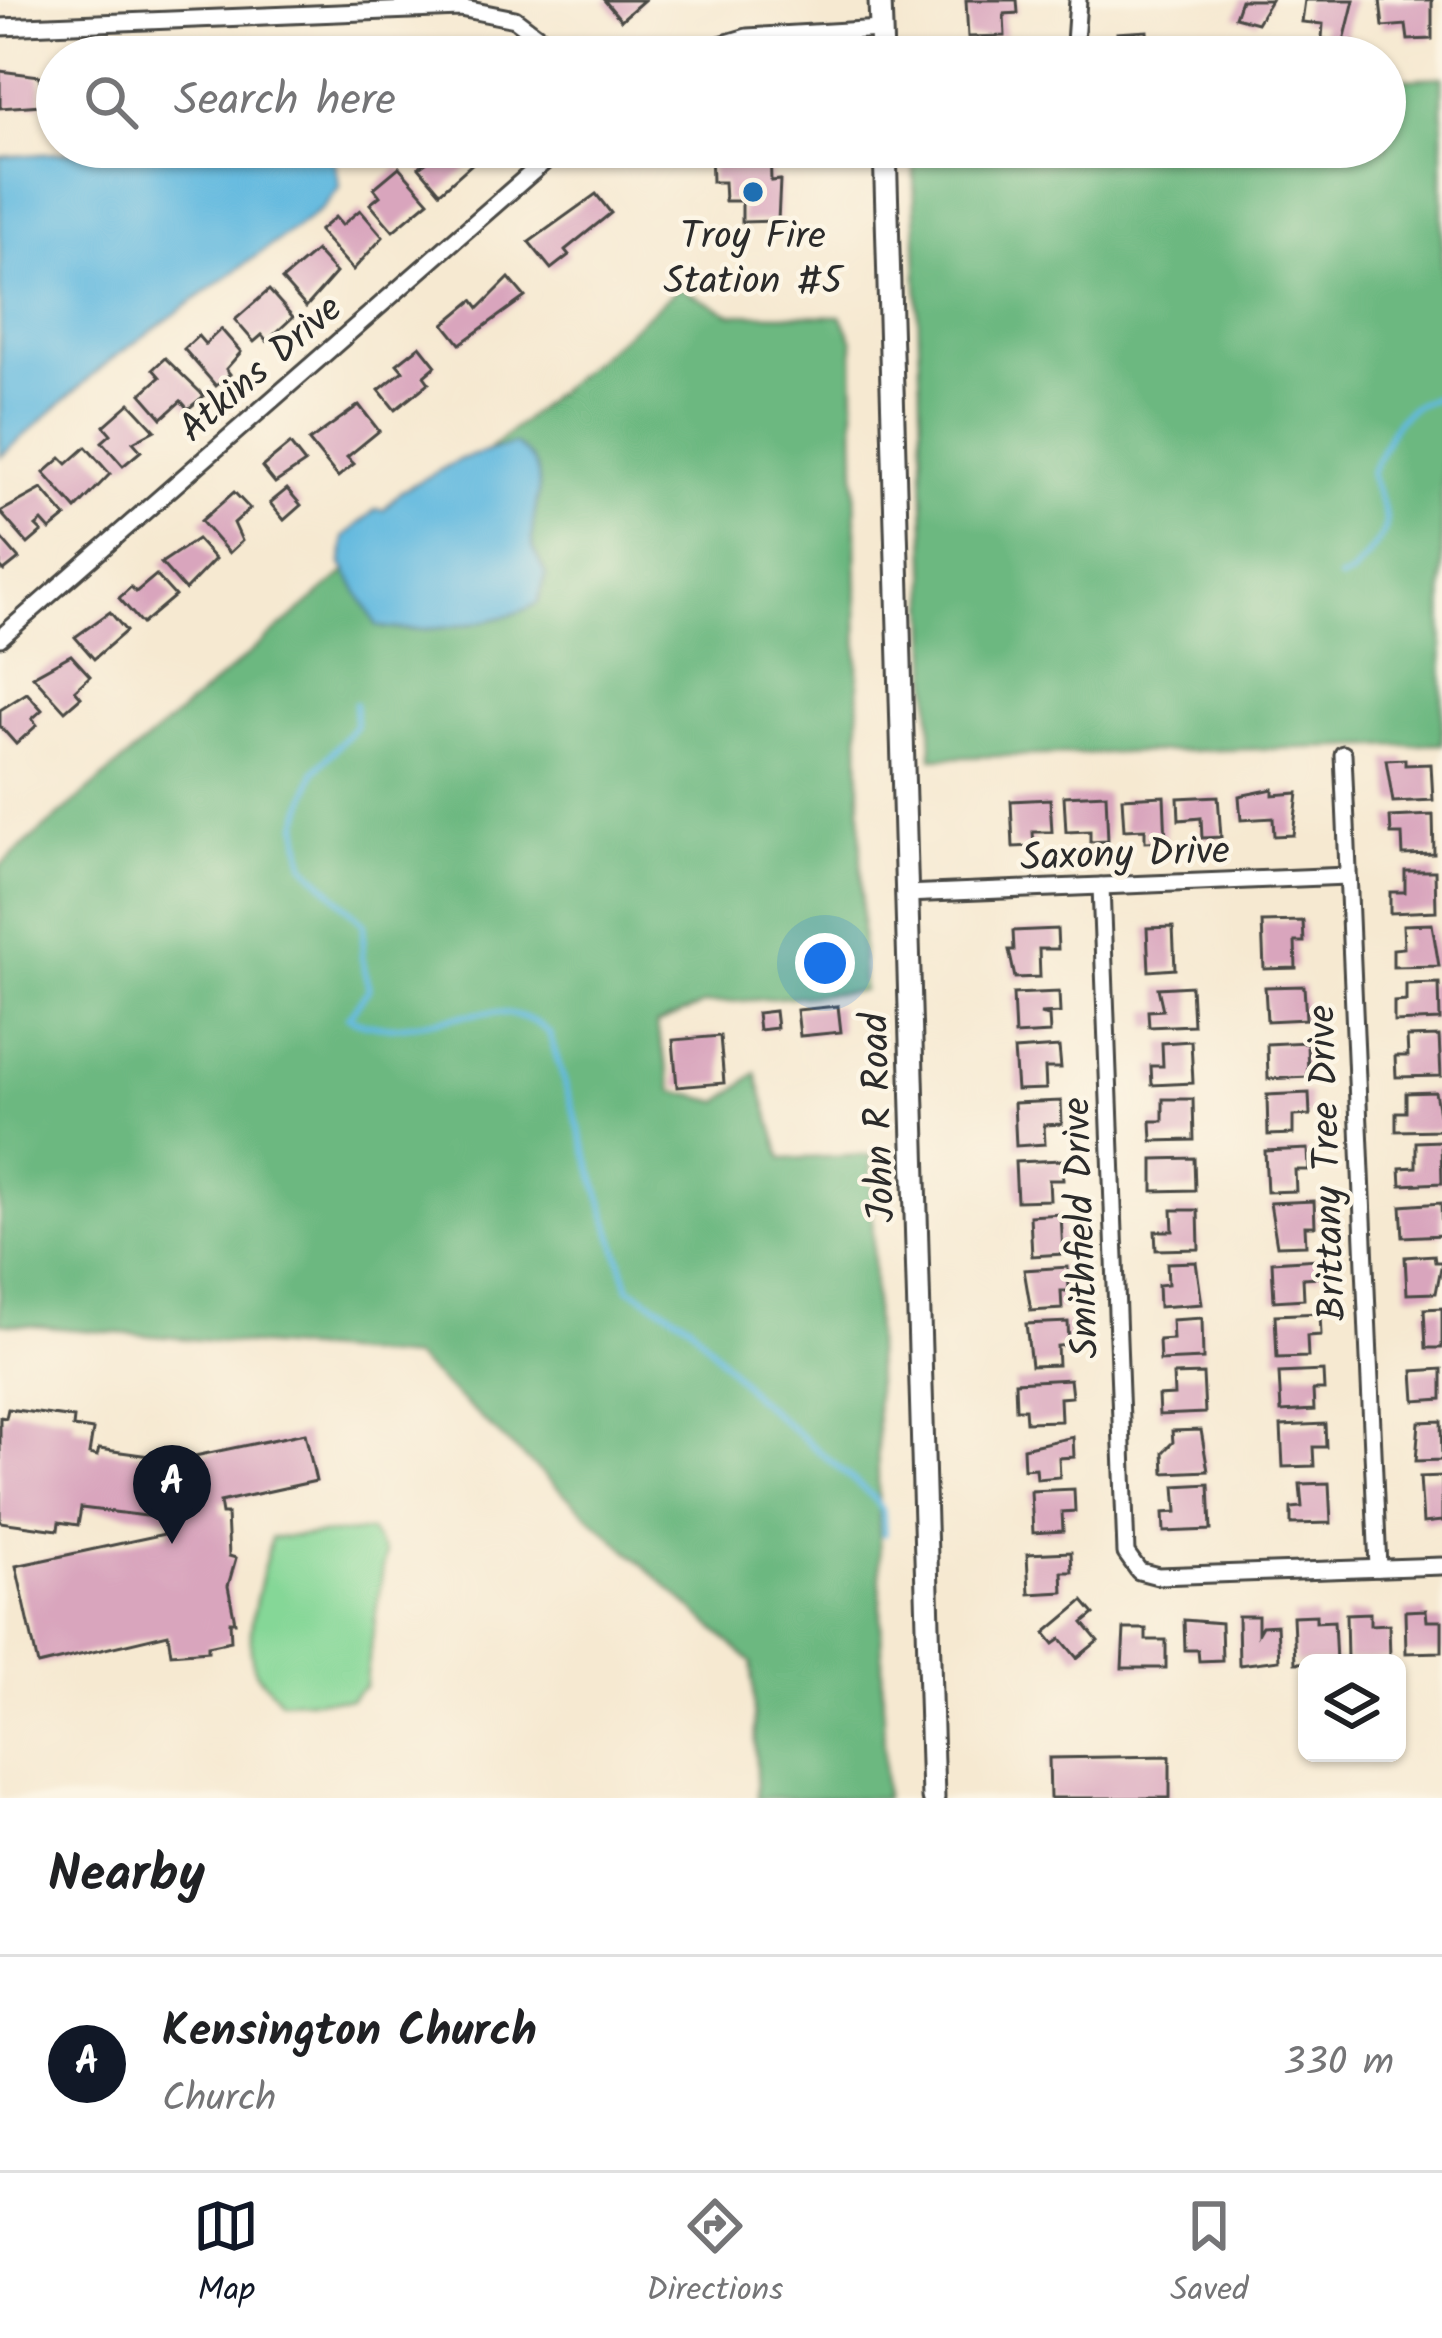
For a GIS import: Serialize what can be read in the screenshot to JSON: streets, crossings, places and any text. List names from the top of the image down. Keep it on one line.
{"streets":{"main road":["John R Road"],"street":["Atkins Drive","Saxony Drive","Brittany Tree Drive","Smithfield Drive"]},"crossings":[["Saxony Drive","John R Road"],["Saxony Drive","Brittany Tree Drive"],["Saxony Drive","Smithfield Drive"],["Brittany Tree Drive","Smithfield Drive"]],"places":["Troy Fire Station #5"],"page":{"search":"Search here","pins":"A","heading":"Nearby","list":[{"mark":"A","name":"Kensington Church","note":"Church","value":"330 m"}],"nav":["Map","Directions","Saved"]}}
